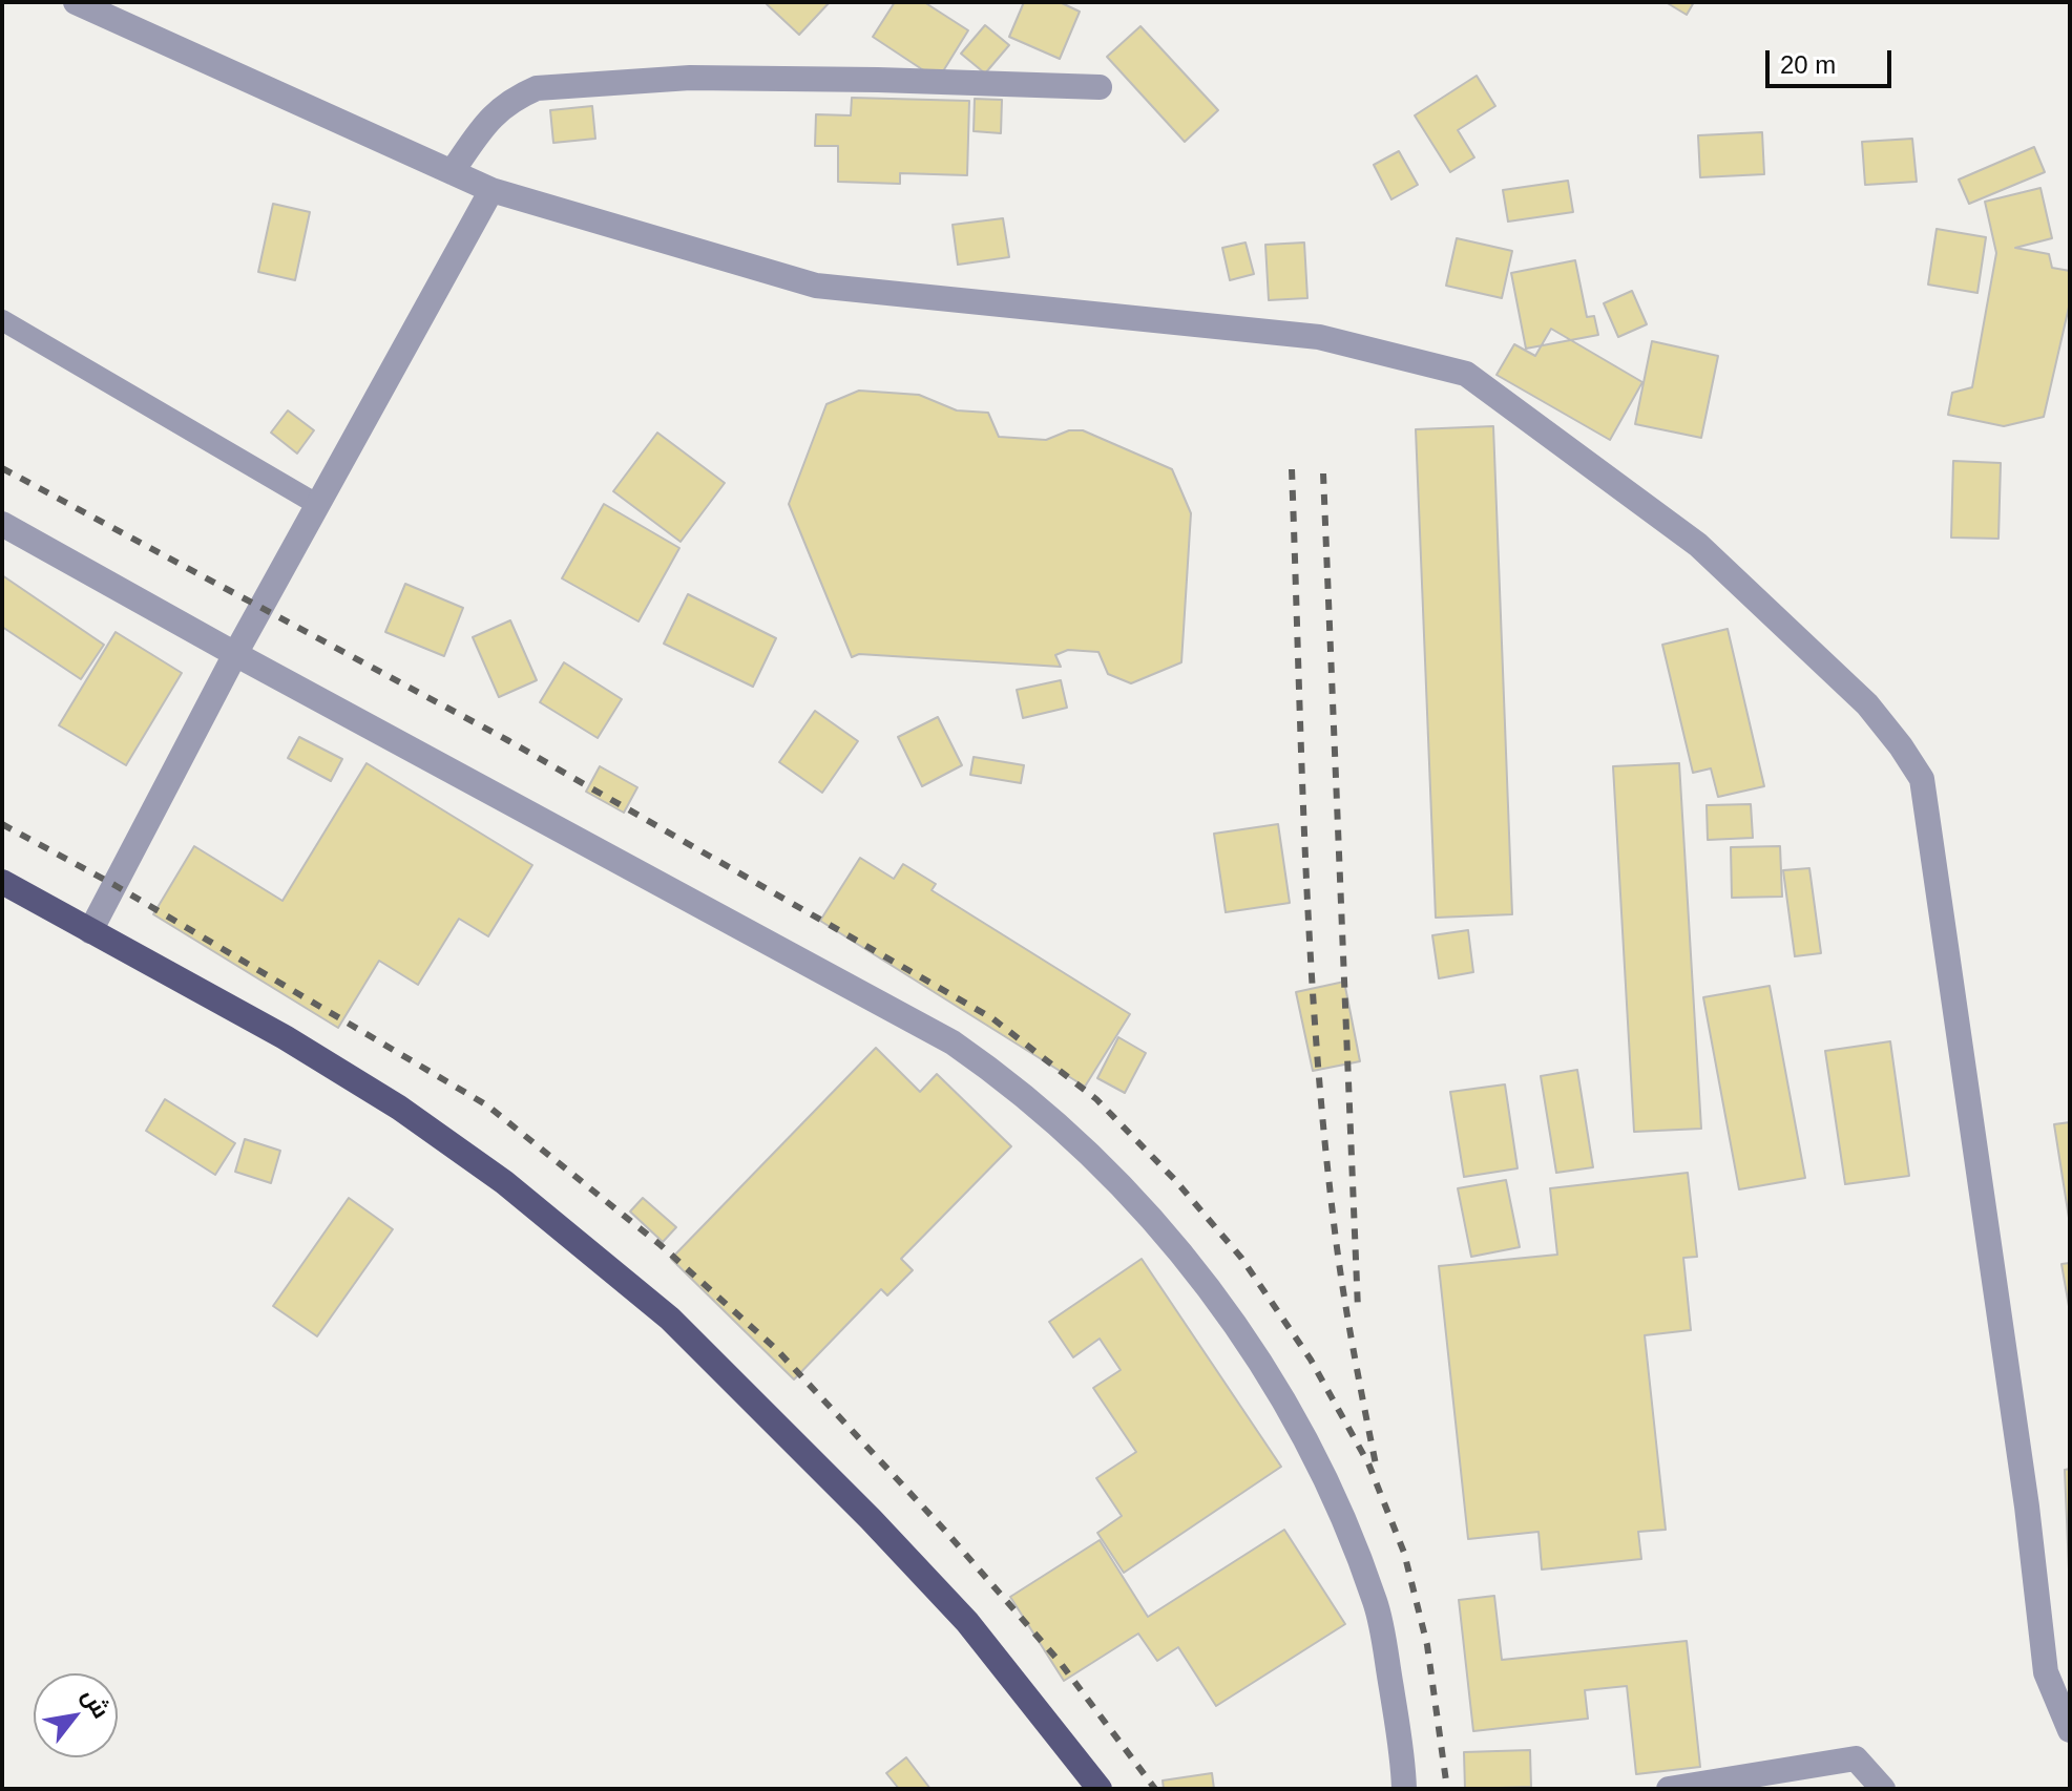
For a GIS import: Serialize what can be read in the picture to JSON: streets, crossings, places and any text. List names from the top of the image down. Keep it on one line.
{"scale_bar":"20 m","north":"top right"}
